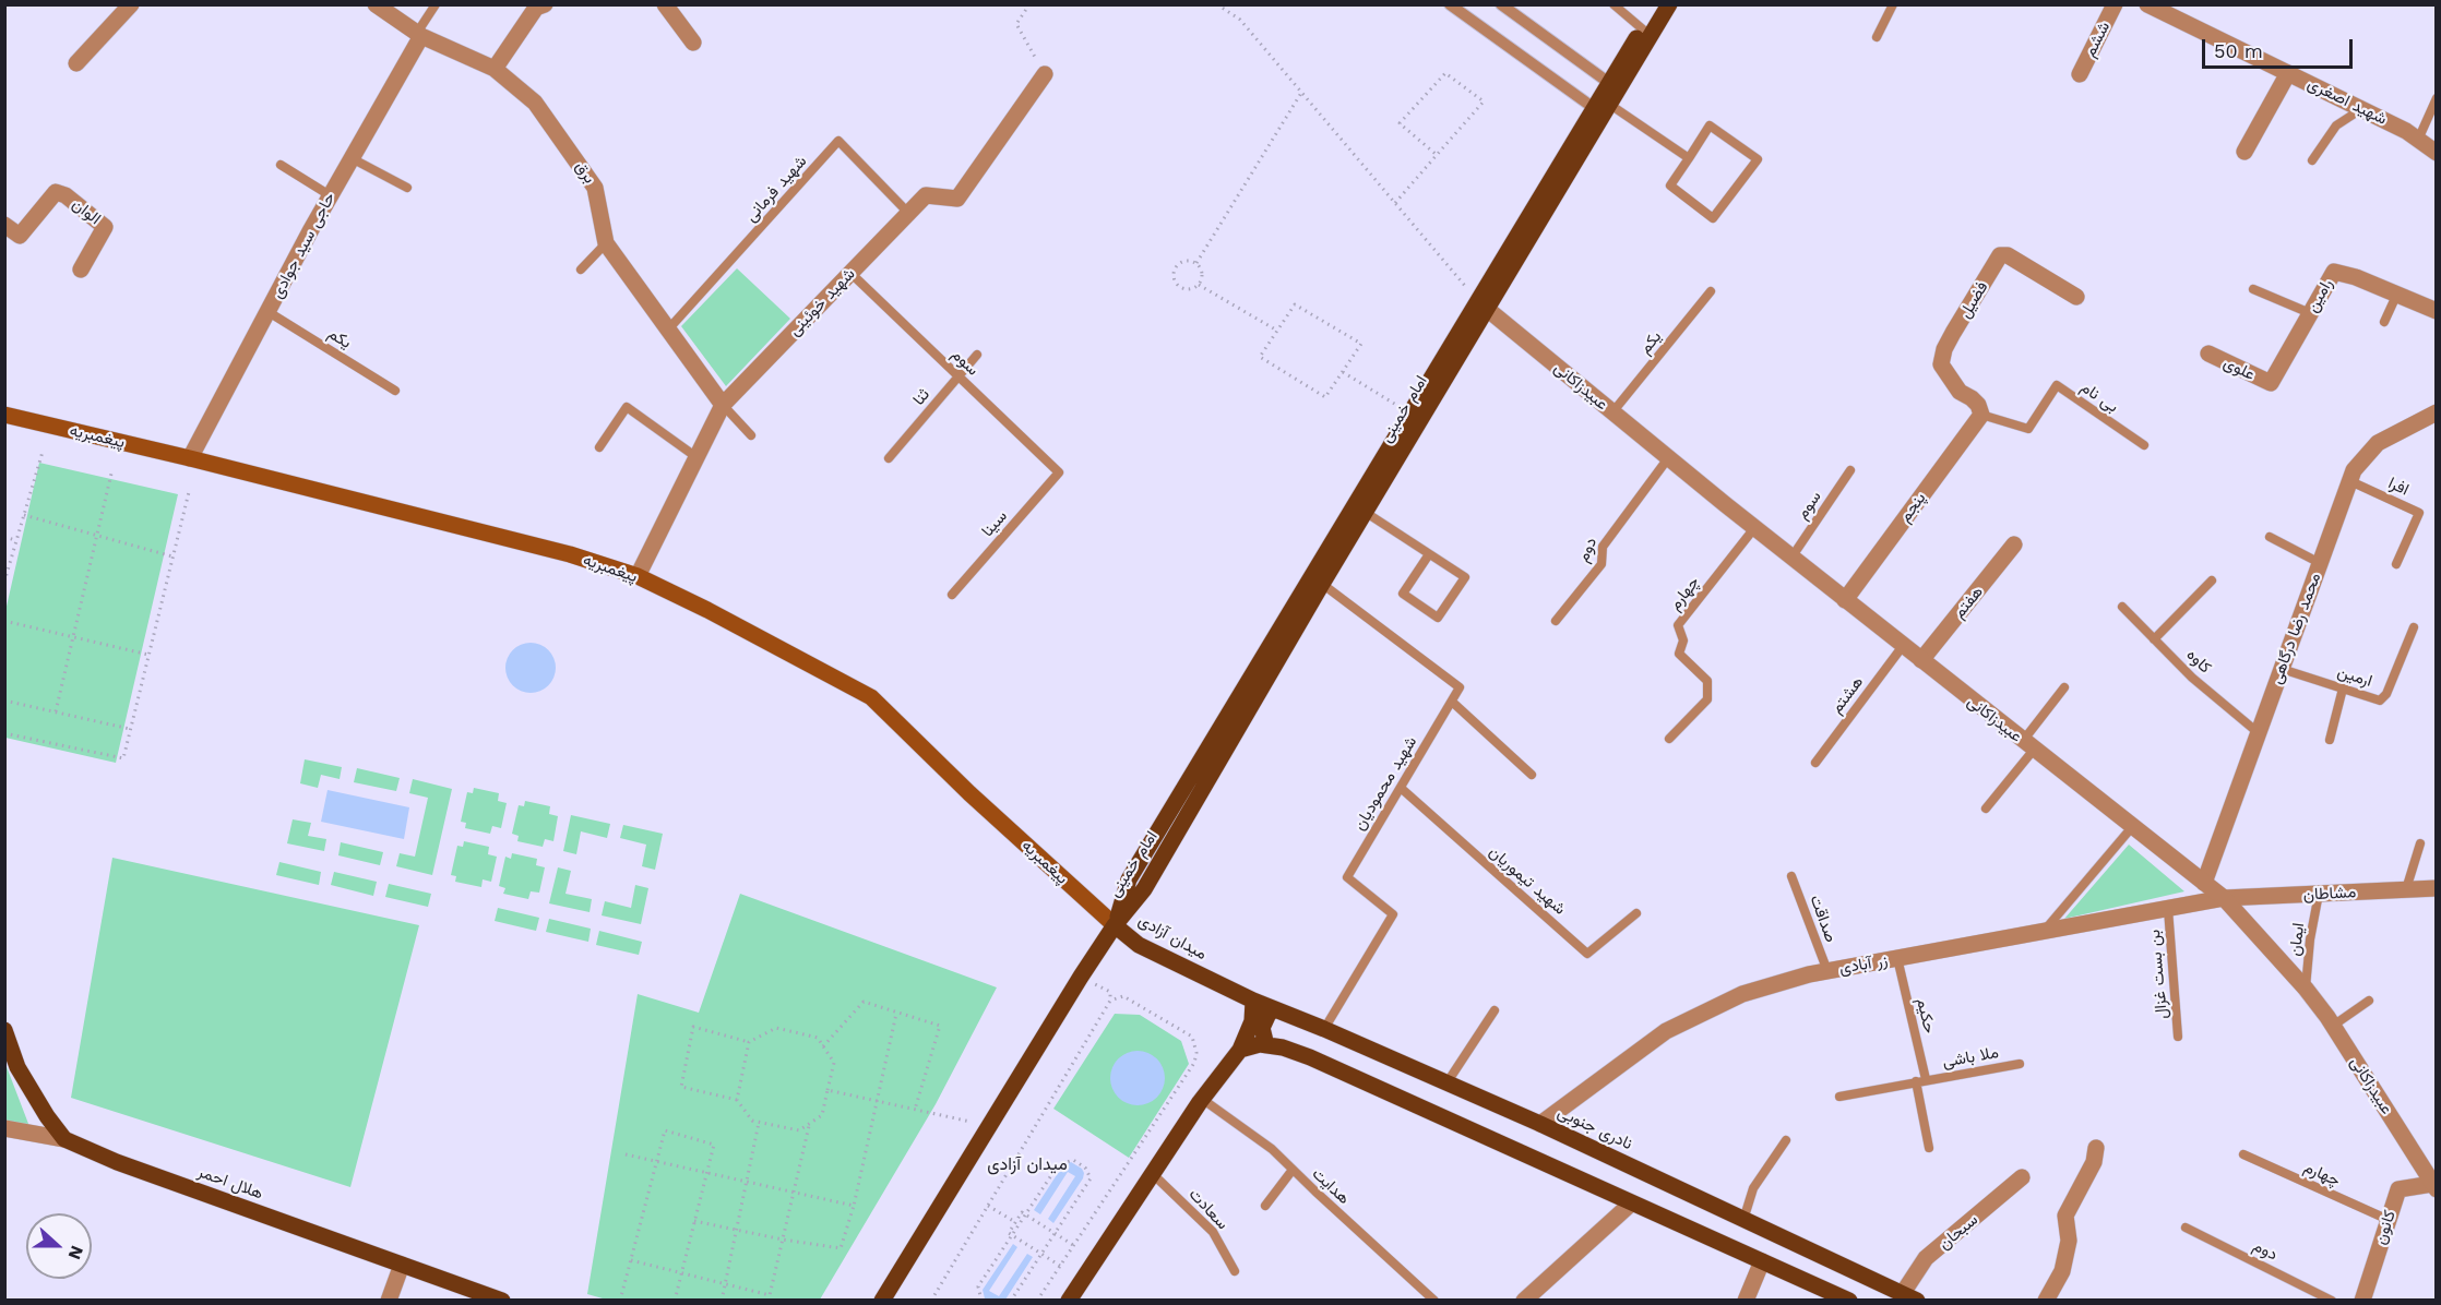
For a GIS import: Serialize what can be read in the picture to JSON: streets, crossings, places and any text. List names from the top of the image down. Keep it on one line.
{"streets":{"main road":["امام خمینی","پیغمبریه","میدان آزادی","نادری جنوبی","هلال احمر"],"street":["ششم","شهید اصغری","برق","الوان","حاجی سید جوادی","رامین","فضیل","شهید خوئینی","علوی","عبیدزاکانی","پنجم","هفتم","محمد رضا درگاهی","مشاطان","زر آبادی","کانون","سبحان"],"lane":["شهید فرمانی","یکم","سوم","ثنا","بی نام","افرا","سینا","دوم","چهارم","کاوه","ارمین","هشتم","شهید محمودیان","شهید تیموریان","صداقت","ایمان","بن بست غزال","حکیم","ملا باشی","هدایت","سعادت"]},"crossings":[["برق","شهید فرمانی"],["برق","حاجی سید جوادی"],["برق","شهید خوئینی"],["شهید فرمانی","شهید خوئینی"],["حاجی سید جوادی","یکم"],["حاجی سید جوادی","پیغمبریه"],["رامین","علوی"],["فضیل","بی نام"],["فضیل","پنجم"],["شهید خوئینی","سوم"],["شهید خوئینی","پیغمبریه"],["یکم","عبیدزاکانی"],["سوم","عبیدزاکانی"],["سوم","ثنا"],["سوم","سینا"],["عبیدزاکانی","امام خمینی"],["عبیدزاکانی","پنجم"],["عبیدزاکانی","دوم"],["عبیدزاکانی","چهارم"],["عبیدزاکانی","هفتم"],["عبیدزاکانی","محمد رضا درگاهی"],["عبیدزاکانی","هشتم"],["عبیدزاکانی","مشاطان"],["عبیدزاکانی","ایمان"],["عبیدزاکانی","زر آبادی"],["عبیدزاکانی","کانون"],["بی نام","پنجم"],["امام خمینی","پیغمبریه"],["امام خمینی","میدان آزادی"],["پیغمبریه","میدان آزادی"],["افرا","محمد رضا درگاهی"],["چهارم","کانون"],["محمد رضا درگاهی","کاوه"],["محمد رضا درگاهی","ارمین"],["شهید محمودیان","شهید تیموریان"],["شهید محمودیان","نادری جنوبی"],["مشاطان","ایمان"],["مشاطان","زر آبادی"],["صداقت","زر آبادی"],["میدان آزادی","نادری جنوبی"],["زر آبادی","بن بست غزال"],["زر آبادی","حکیم"],["زر آبادی","نادری جنوبی"],["حکیم","ملا باشی"],["نادری جنوبی","سبحان"]],"districts":["میدان آزادی"],"scale_bar":"50 m","north":"right"}
